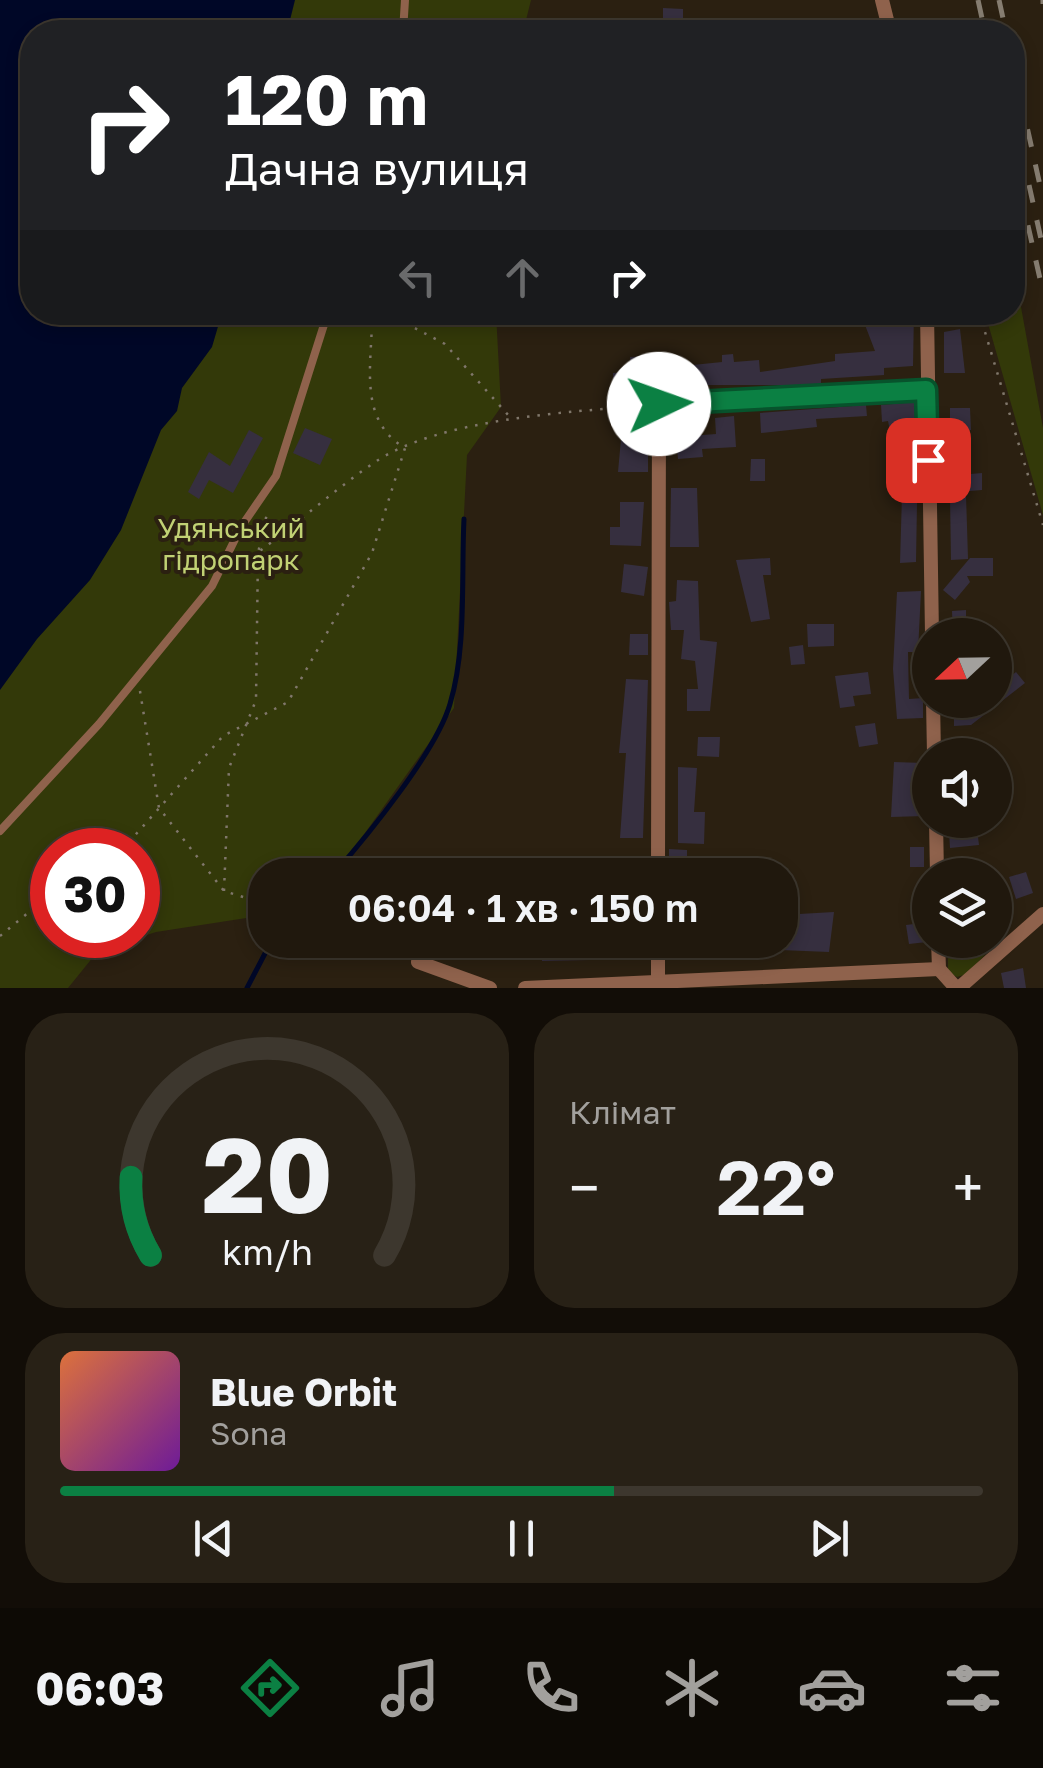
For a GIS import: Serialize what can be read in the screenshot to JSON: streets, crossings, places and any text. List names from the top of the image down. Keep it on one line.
{"parks":["Удянський гідропарк"],"north":"left","page":{"turn":["120 m","Дачна вулиця"],"limit":"30","trip":"06:04 · 1 хв · 150 m","tile":"Клімат","heat":["−","22°","+"],"song":["Blue Orbit","Sona"],"tabs":"06:03","gauge":["20","km/h"]}}
